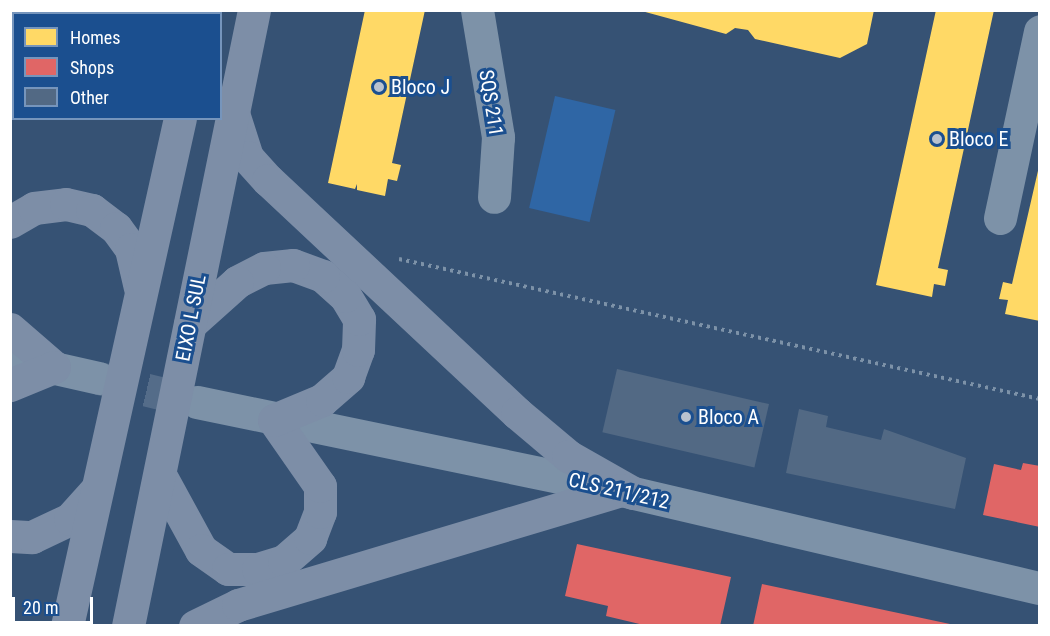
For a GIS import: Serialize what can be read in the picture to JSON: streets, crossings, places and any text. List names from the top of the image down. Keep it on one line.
{"streets":{"main road":["EIXO L SUL"],"street":["SQS 211","CLS 211/212"]},"places":["Bloco J","Bloco E","Bloco A"],"legend":["Homes","Shops","Other"],"scale_bar":"20 m"}
